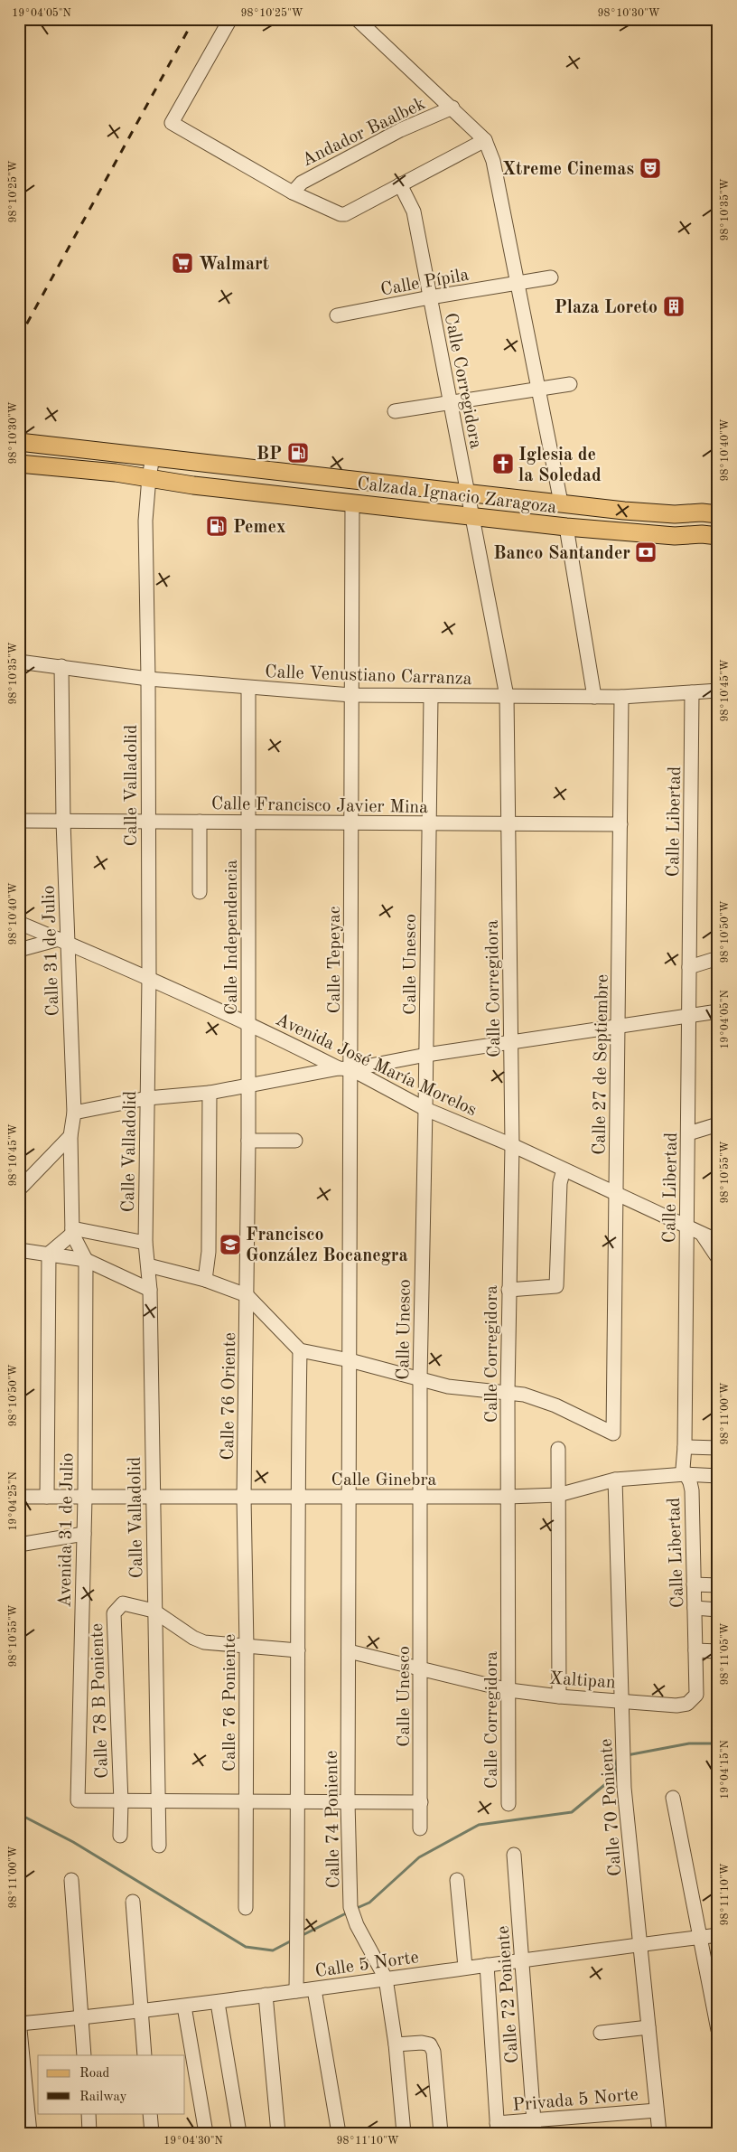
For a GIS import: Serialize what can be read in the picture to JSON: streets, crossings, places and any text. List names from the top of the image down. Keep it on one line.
{"streets":{"main road":["Calzada Ignacio Zaragoza"],"street":["Andador Baalbek","Calle Pípila","Calle Corregidora","Calle Venustiano Carranza","Calle Valladolid","Calle Francisco Javier Mina","Calle Libertad","Calle Independencia","Calle 31 de Julio","Calle Tepeyac","Calle Unesco","Avenida José María Morelos","Calle 27 de Septiembre","Calle 76 Oriente","Calle Ginebra","Avenida 31 de Julio","Xaltipan","Calle 78 B Poniente","Calle 76 Poniente","Calle 70 Poniente","Calle 74 Poniente","Calle 5 Norte","Calle 72 Poniente","Privada 5 Norte"]},"crossings":[["Calle Pípila","Calle Corregidora"],["Calle Corregidora","Calzada Ignacio Zaragoza"],["Calle Corregidora","Calle Venustiano Carranza"],["Calle Corregidora","Calle Francisco Javier Mina"],["Calle Corregidora","Avenida José María Morelos"],["Calle Corregidora","Calle 27 de Septiembre"],["Calle Corregidora","Calle Ginebra"],["Calle Corregidora","Xaltipan"],["Calzada Ignacio Zaragoza","Calle Valladolid"],["Calzada Ignacio Zaragoza","Calle Tepeyac"],["Calle Venustiano Carranza","Calle Valladolid"],["Calle Venustiano Carranza","Calle Libertad"],["Calle Venustiano Carranza","Calle Independencia"],["Calle Venustiano Carranza","Calle 31 de Julio"],["Calle Venustiano Carranza","Calle Tepeyac"],["Calle Venustiano Carranza","Calle Unesco"],["Calle Venustiano Carranza","Calle 27 de Septiembre"],["Calle Valladolid","Calle Francisco Javier Mina"],["Calle Valladolid","Avenida José María Morelos"],["Calle Valladolid","Calle Ginebra"],["Calle Valladolid","Calle 78 B Poniente"],["Calle Francisco Javier Mina","Calle Independencia"],["Calle Francisco Javier Mina","Calle 31 de Julio"],["Calle Francisco Javier Mina","Calle Tepeyac"],["Calle Francisco Javier Mina","Calle Unesco"],["Calle Francisco Javier Mina","Calle 27 de Septiembre"],["Calle Libertad","Avenida José María Morelos"],["Calle Libertad","Calle Ginebra"],["Calle Libertad","Xaltipan"],["Calle Independencia","Avenida José María Morelos"],["Calle Independencia","Calle 76 Oriente"],["Calle 31 de Julio","Avenida José María Morelos"],["Calle 31 de Julio","Avenida 31 de Julio"],["Calle Tepeyac","Avenida José María Morelos"],["Calle Tepeyac","Calle Ginebra"],["Calle Tepeyac","Calle 74 Poniente"],["Calle Unesco","Avenida José María Morelos"],["Calle Unesco","Calle Ginebra"],["Calle Unesco","Xaltipan"],["Avenida José María Morelos","Calle 27 de Septiembre"],["Calle 76 Oriente","Calle Ginebra"],["Calle 76 Oriente","Calle 76 Poniente"],["Calle Ginebra","Avenida 31 de Julio"],["Calle Ginebra","Calle 76 Poniente"],["Calle Ginebra","Calle 70 Poniente"],["Calle Ginebra","Calle 74 Poniente"],["Avenida 31 de Julio","Calle 78 B Poniente"],["Xaltipan","Calle 70 Poniente"],["Xaltipan","Calle 74 Poniente"],["Calle 70 Poniente","Calle 5 Norte"],["Calle 70 Poniente","Privada 5 Norte"],["Calle 74 Poniente","Calle 5 Norte"],["Calle 5 Norte","Calle 72 Poniente"],["Calle 72 Poniente","Privada 5 Norte"]],"places":{"theatre":["Xtreme Cinemas"],"supermarket":["Walmart"],"building":["Plaza Loreto"],"fuel station":["BP","Pemex"],"church":["Iglesia de la Soledad"],"bank":["Banco Santander"],"school or university":["Francisco González Bocanegra"]},"legend":["Road","Railway"],"coordinates":["19°04'05\"N","98°10'25\"W","98°10'30\"W","98°10'35\"W","98°10'40\"W","98°10'45\"W","98°10'50\"W","98°10'55\"W","98°11'00\"W","19°04'25\"N","98°11'05\"W","19°04'15\"N","98°11'10\"W","19°04'30\"N"]}
